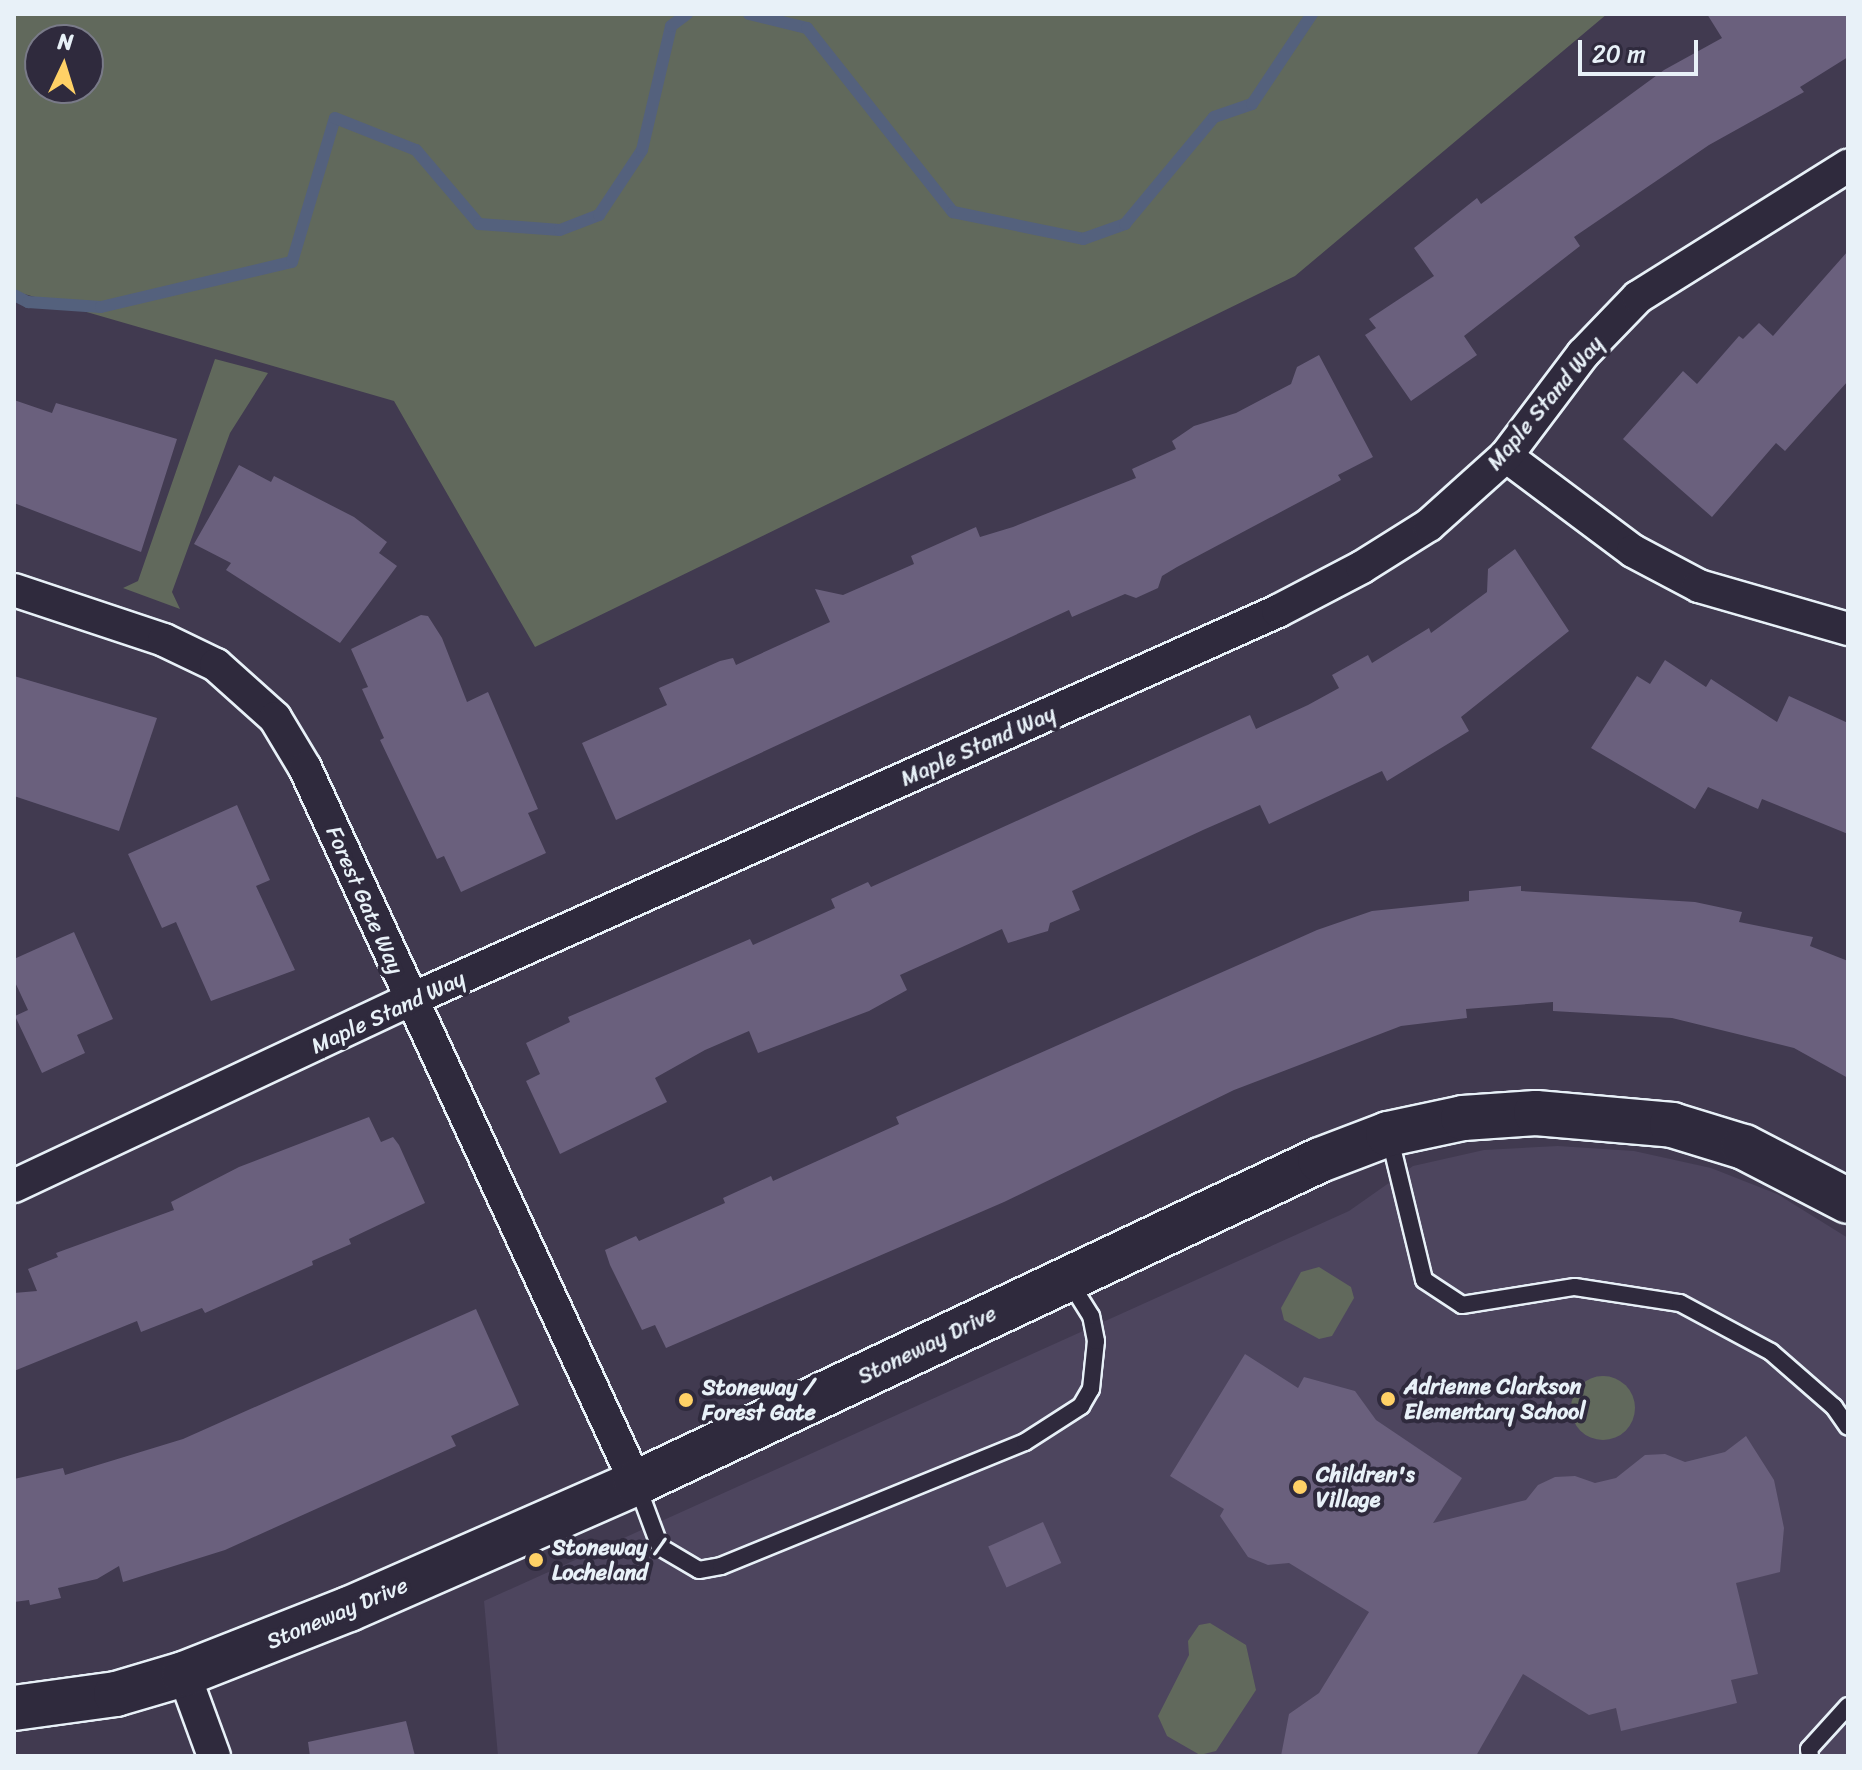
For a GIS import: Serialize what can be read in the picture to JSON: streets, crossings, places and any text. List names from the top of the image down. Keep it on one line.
{"streets":{"street":["Maple Stand Way","Forest Gate Way","Stoneway Drive"]},"crossings":[["Maple Stand Way","Forest Gate Way"],["Forest Gate Way","Stoneway Drive"]],"places":["Adrienne Clarkson Elementary School","Stoneway / Forest Gate","Children's Village","Stoneway / Locheland"],"scale_bar":"20 m","north":"top"}
